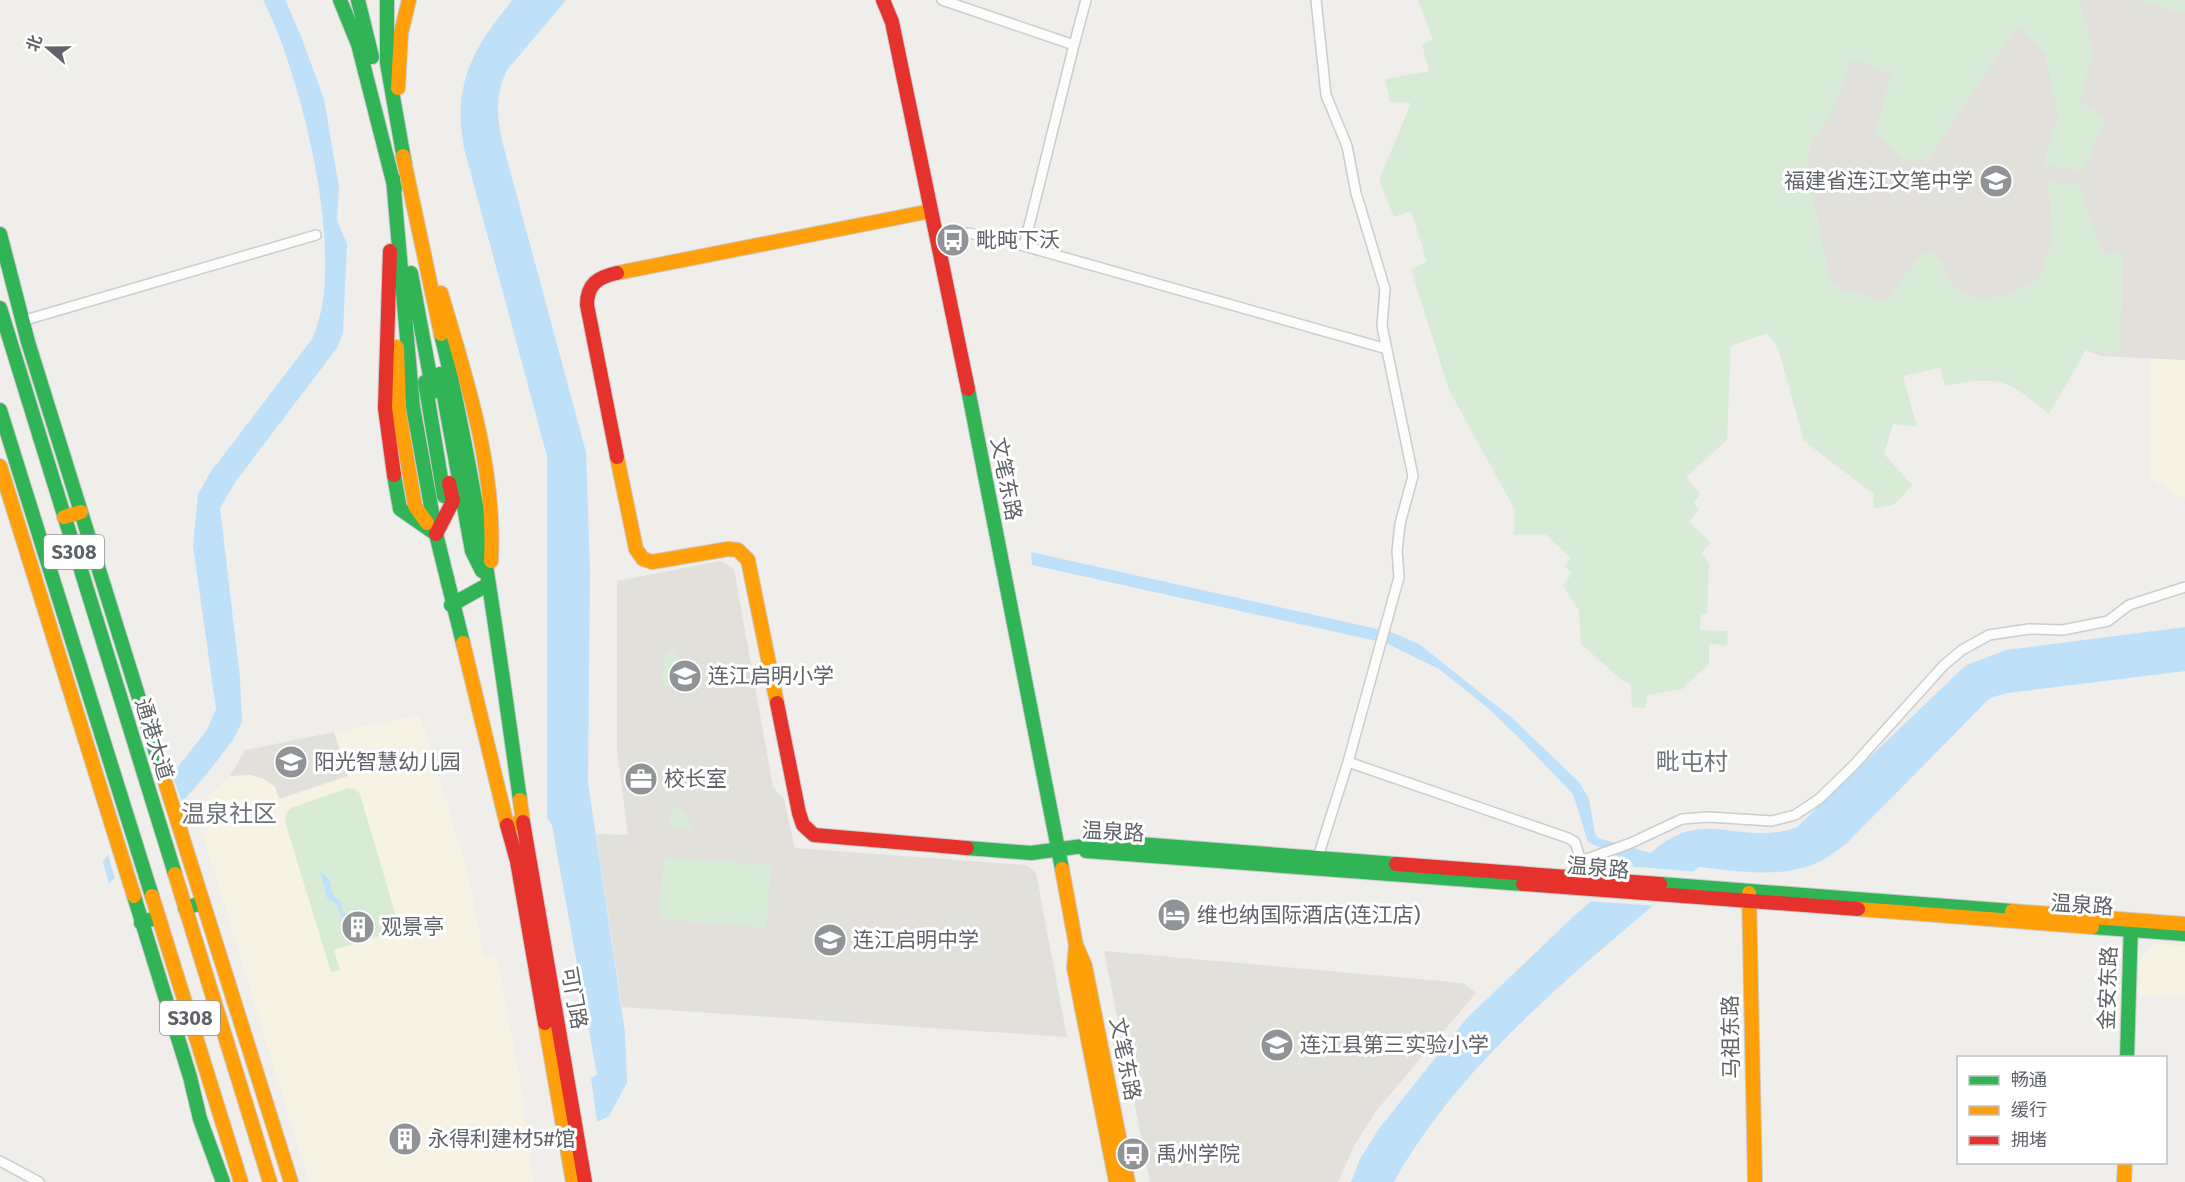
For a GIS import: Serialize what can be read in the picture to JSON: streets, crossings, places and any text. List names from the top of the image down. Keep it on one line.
{"streets":{"main road":["文笔东路","S308","通港大道","温泉路","金安东路","可门路","马祖东路"]},"crossings":[["文笔东路","温泉路"],["温泉路","金安东路"],["温泉路","马祖东路"]],"districts":["毗屯村","温泉社区"],"places":{"school or university":["福建省连江文笔中学","连江启明小学","阳光智慧幼儿园","连江启明中学","连江县第三实验小学"],"bus stop":["毗旽下沃","禹州学院"],"office":["校长室"],"hotel":["维也纳国际酒店(连江店)"],"building":["观景亭","永得利建材5#馆"]},"legend":["畅通","缓行","拥堵"],"north":"left"}
